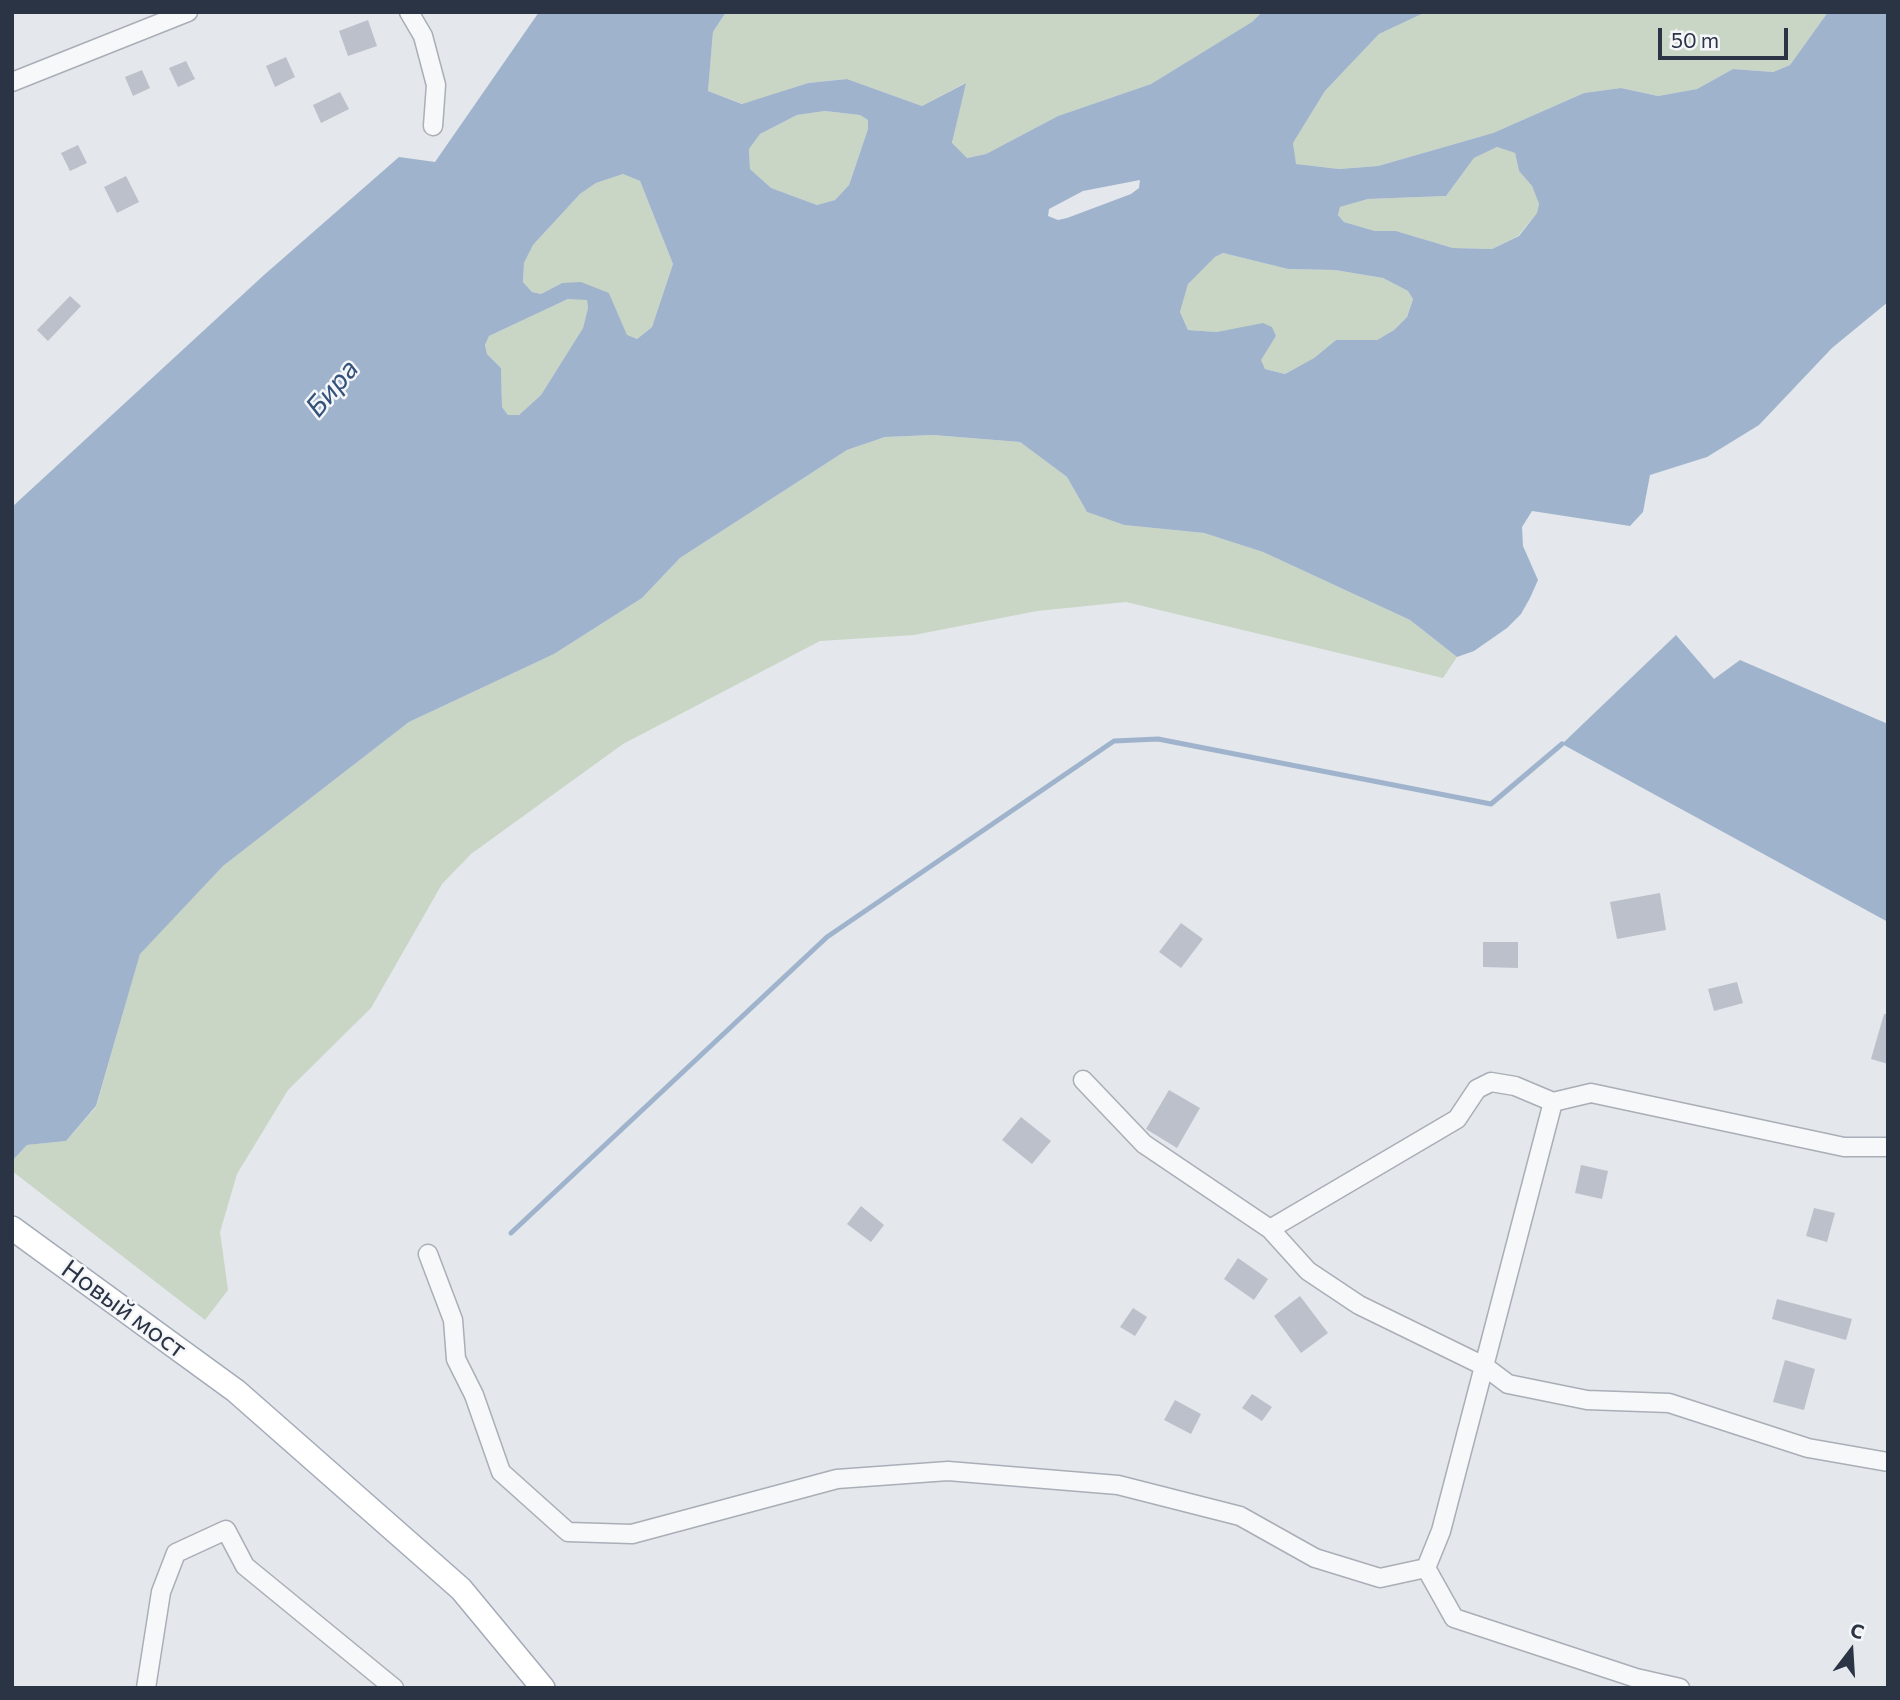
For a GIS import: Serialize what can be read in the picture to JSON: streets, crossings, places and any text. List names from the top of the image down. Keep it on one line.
{"streets":{"main road":["Новый мост"]},"water":["Бира"],"scale_bar":"50 m","north":"top"}
